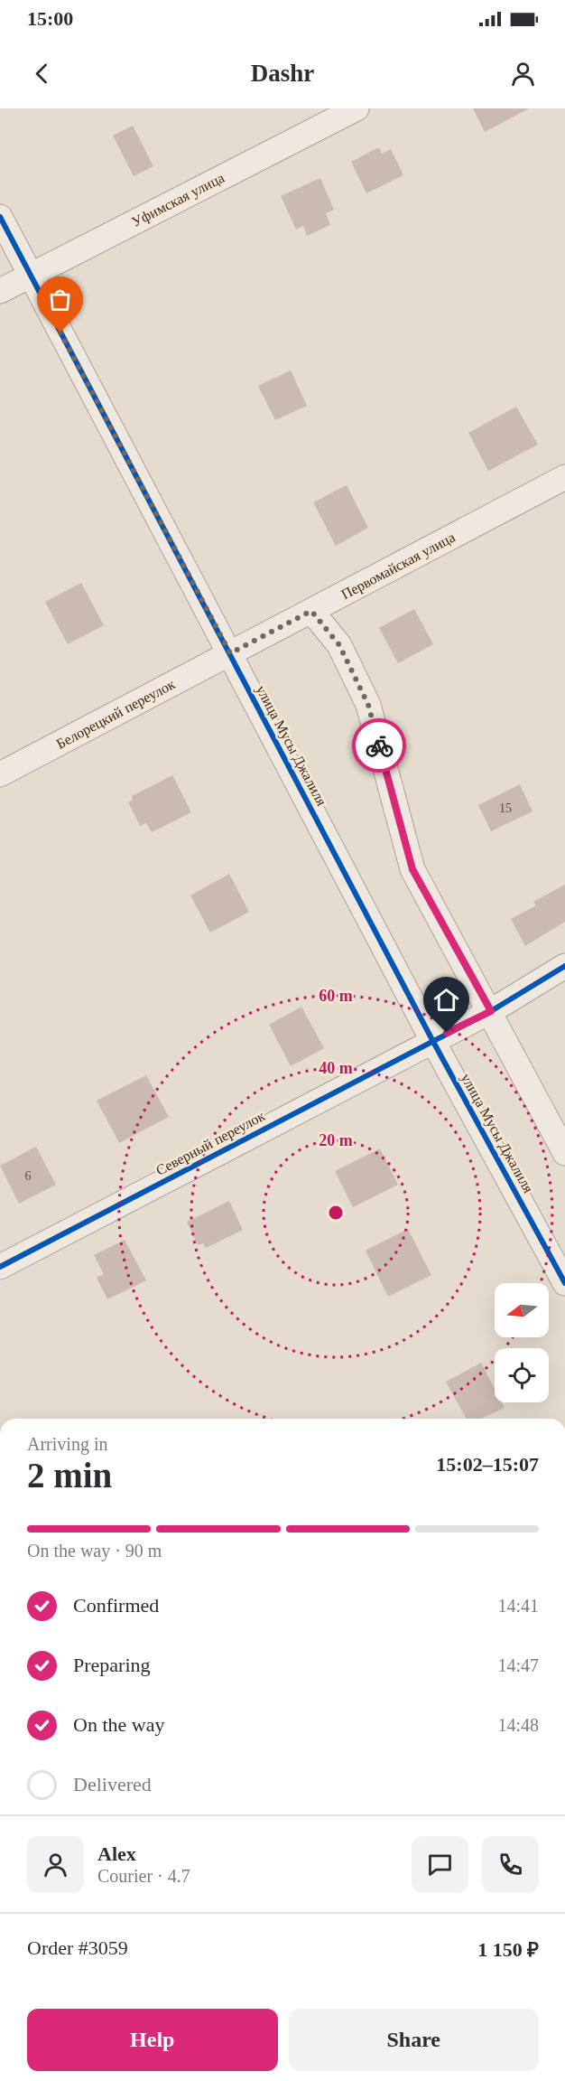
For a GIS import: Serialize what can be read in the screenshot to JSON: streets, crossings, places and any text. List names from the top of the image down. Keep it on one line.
{"streets":{"street":["Уфимская улица","Первомайская улица","Белорецкий переулок","улица Мусы Джалиля","Северный переулок"]},"crossings":[["Уфимская улица","улица Мусы Джалиля"],["Первомайская улица","Белорецкий переулок"],["Первомайская улица","улица Мусы Джалиля"],["Белорецкий переулок","улица Мусы Джалиля"],["улица Мусы Джалиля","Северный переулок"]],"house_numbers":["15","6"],"north":"left","page":{"status":"15:00","header":"Dashr","heading":["2 min","Arriving in","15:02–15:07"],"panel":["Alex","Courier · 4.7","Order #3059","1 150 ₽"],"bar":"On the way · 90 m","list":[["Confirmed","14:41"],["Preparing","14:47"],["On the way","14:48"],"Delivered"],"buttons":["Help","Share"]},"rings":["60 m","40 m","20 m"]}
